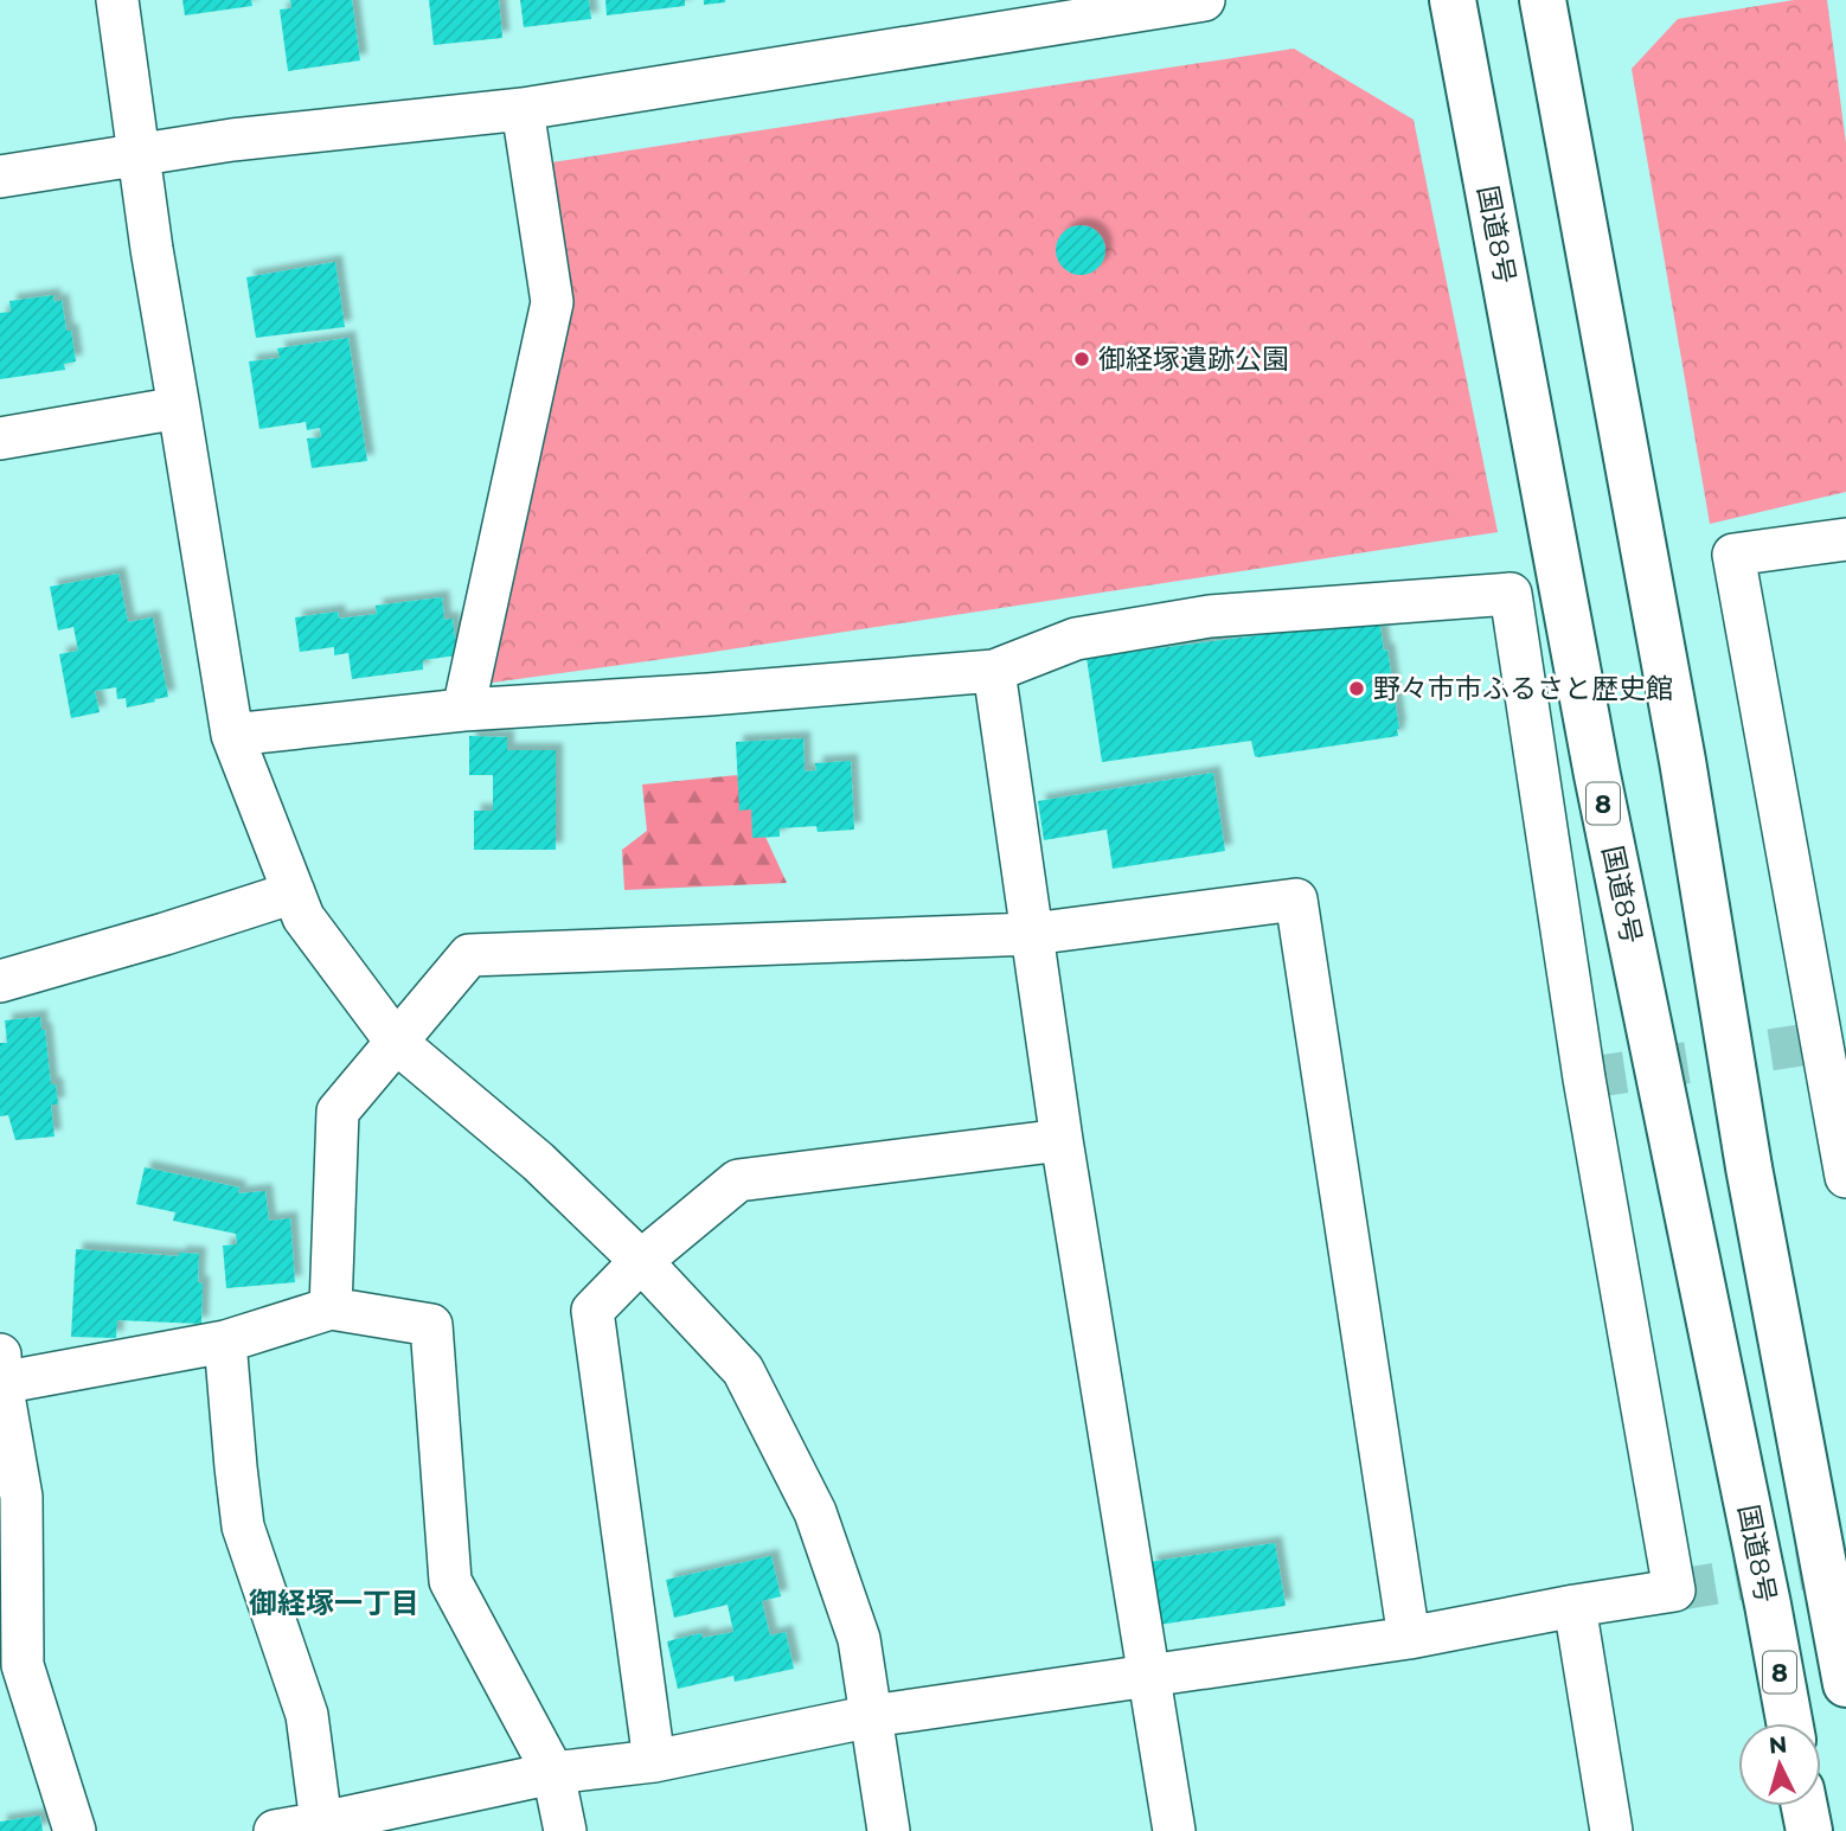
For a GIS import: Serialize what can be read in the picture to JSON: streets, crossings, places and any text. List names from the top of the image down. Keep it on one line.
{"streets":{"highway":["国道8号","8"]},"districts":["御経塚一丁目"],"places":["御経塚遺跡公園","野々市市ふるさと歴史館"],"north":"top"}
